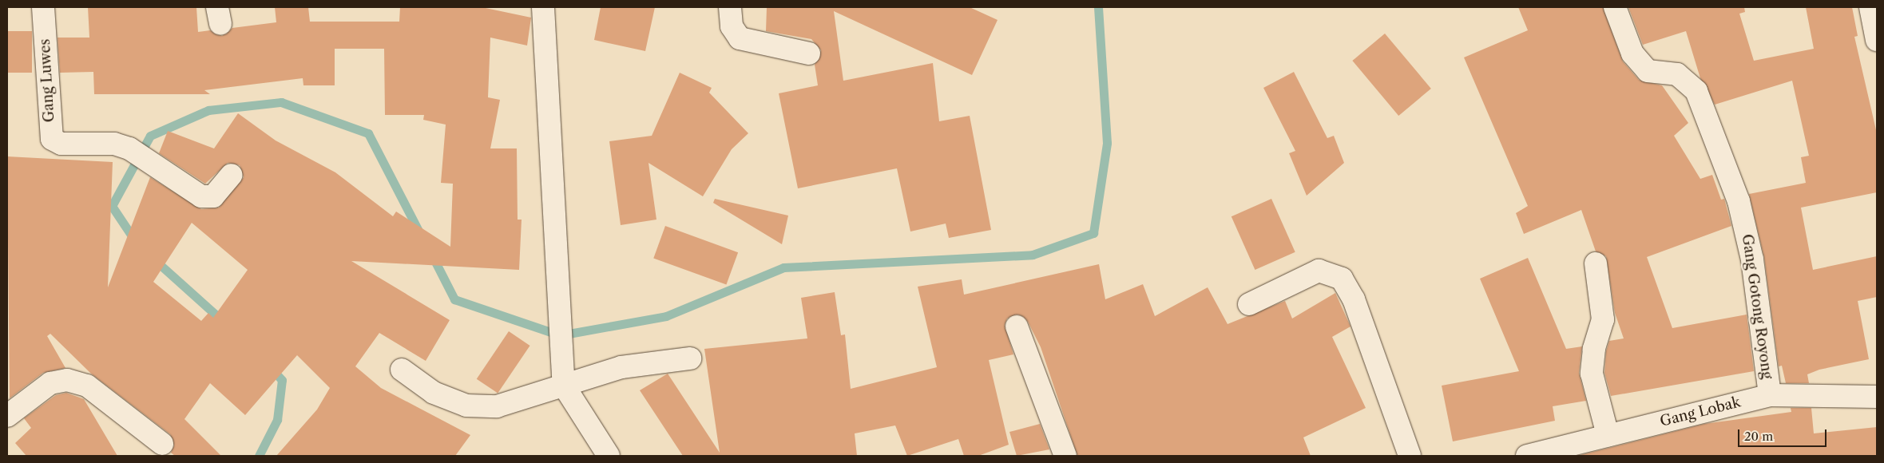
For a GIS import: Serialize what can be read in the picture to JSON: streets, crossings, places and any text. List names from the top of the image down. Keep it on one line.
{"streets":{"street":["Gang Luwes","Gang Gotong Royong","Gang Lobak"]},"crossings":[["Gang Gotong Royong","Gang Lobak"]],"scale_bar":"20 m"}
